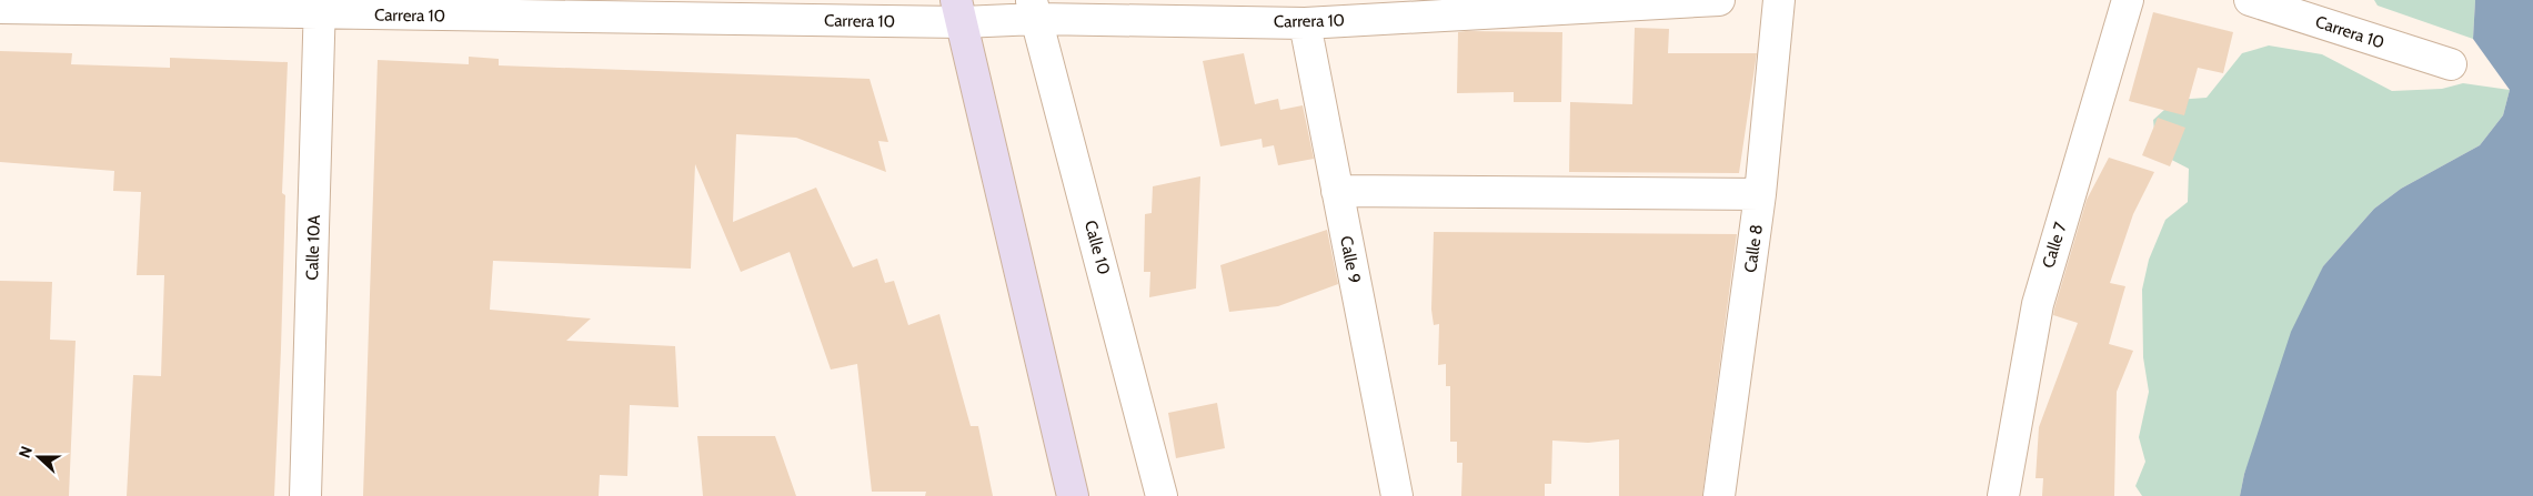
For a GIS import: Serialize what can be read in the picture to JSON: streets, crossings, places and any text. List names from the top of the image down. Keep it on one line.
{"streets":{"street":["Carrera 10","Calle 7","Calle 10A","Calle 10","Calle 8","Calle 9"]},"crossings":[["Carrera 10","Calle 10A"],["Carrera 10","Calle 10"],["Carrera 10","Calle 9"]],"north":"left"}
